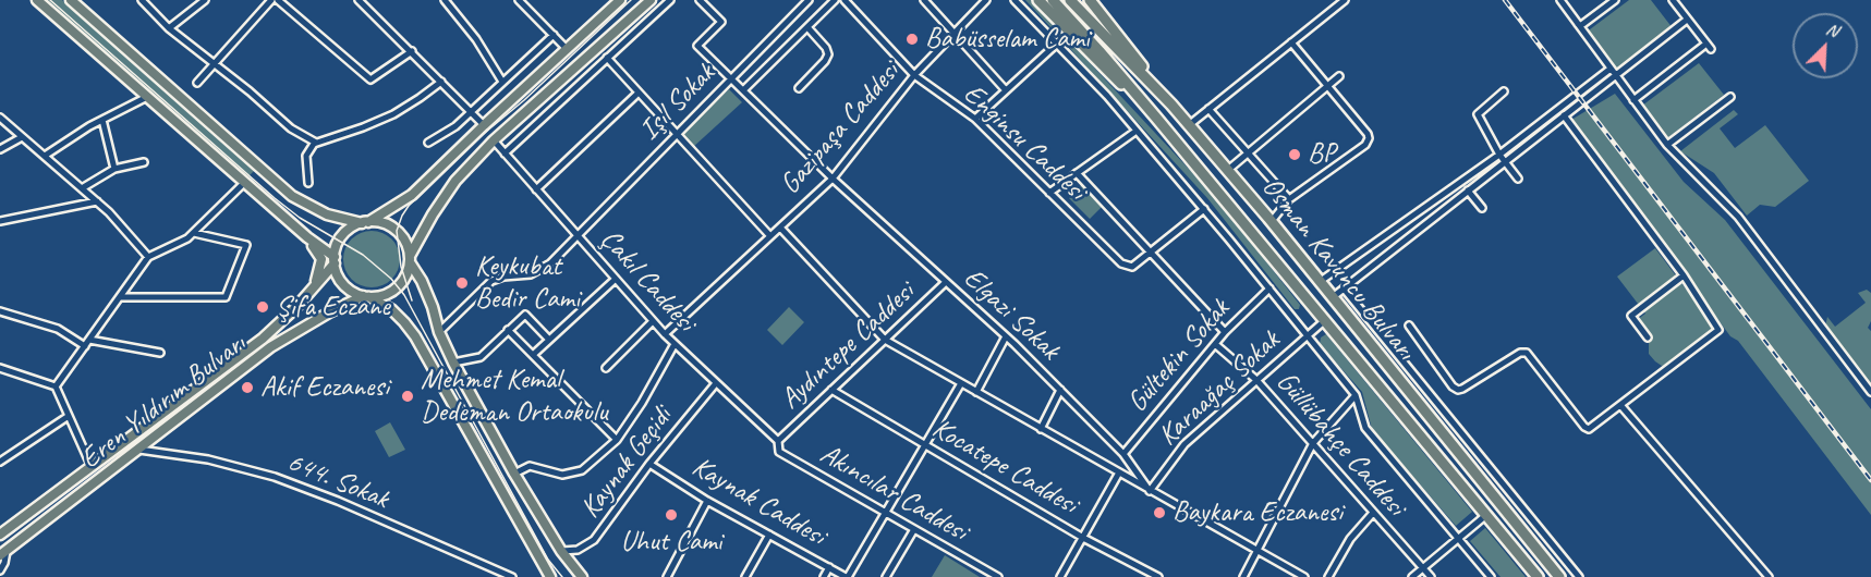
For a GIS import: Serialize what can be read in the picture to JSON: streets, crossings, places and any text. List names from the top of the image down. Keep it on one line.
{"streets":{"highway":["Osman Kavuncu Bulvarı"],"main road":["Eren Yıldırım Bulvarı"],"street":["Işıl Sokak","Gazipaşa Caddesi","Enginsu Caddesi","Çakıl Caddesi","Elgazi Sokak","Aydıntepe Caddesi","Gültekin Sokak","Karaağaç Sokak","Güllübahçe Caddesi","Kaynak Geçidi","Kocatepe Caddesi","644. Sokak","Akıncılar Caddesi","Kaynak Caddesi"]},"crossings":[["Işıl Sokak","Çakıl Caddesi"],["Işıl Sokak","Elgazi Sokak"],["Gazipaşa Caddesi","Enginsu Caddesi"],["Gazipaşa Caddesi","Çakıl Caddesi"],["Gazipaşa Caddesi","Elgazi Sokak"],["Osman Kavuncu Bulvarı","Karaağaç Sokak"],["Çakıl Caddesi","Aydıntepe Caddesi"],["Çakıl Caddesi","Kaynak Geçidi"],["Çakıl Caddesi","Akıncılar Caddesi"],["Elgazi Sokak","Aydıntepe Caddesi"],["Elgazi Sokak","Gültekin Sokak"],["Elgazi Sokak","Karaağaç Sokak"],["Aydıntepe Caddesi","Kocatepe Caddesi"],["Aydıntepe Caddesi","Akıncılar Caddesi"],["Gültekin Sokak","Güllübahçe Caddesi"],["Karaağaç Sokak","Güllübahçe Caddesi"],["Eren Yıldırım Bulvarı","644. Sokak"],["Kaynak Geçidi","Kaynak Caddesi"]],"places":["Babüsselam Cami","BP","Keykubat Bedir Cami","Şifa Eczane","Akif Eczanesi","Mehmet Kemal Dedeman Ortaokulu","Baykara Eczanesi","Uhut Cami"],"north":"top right"}
